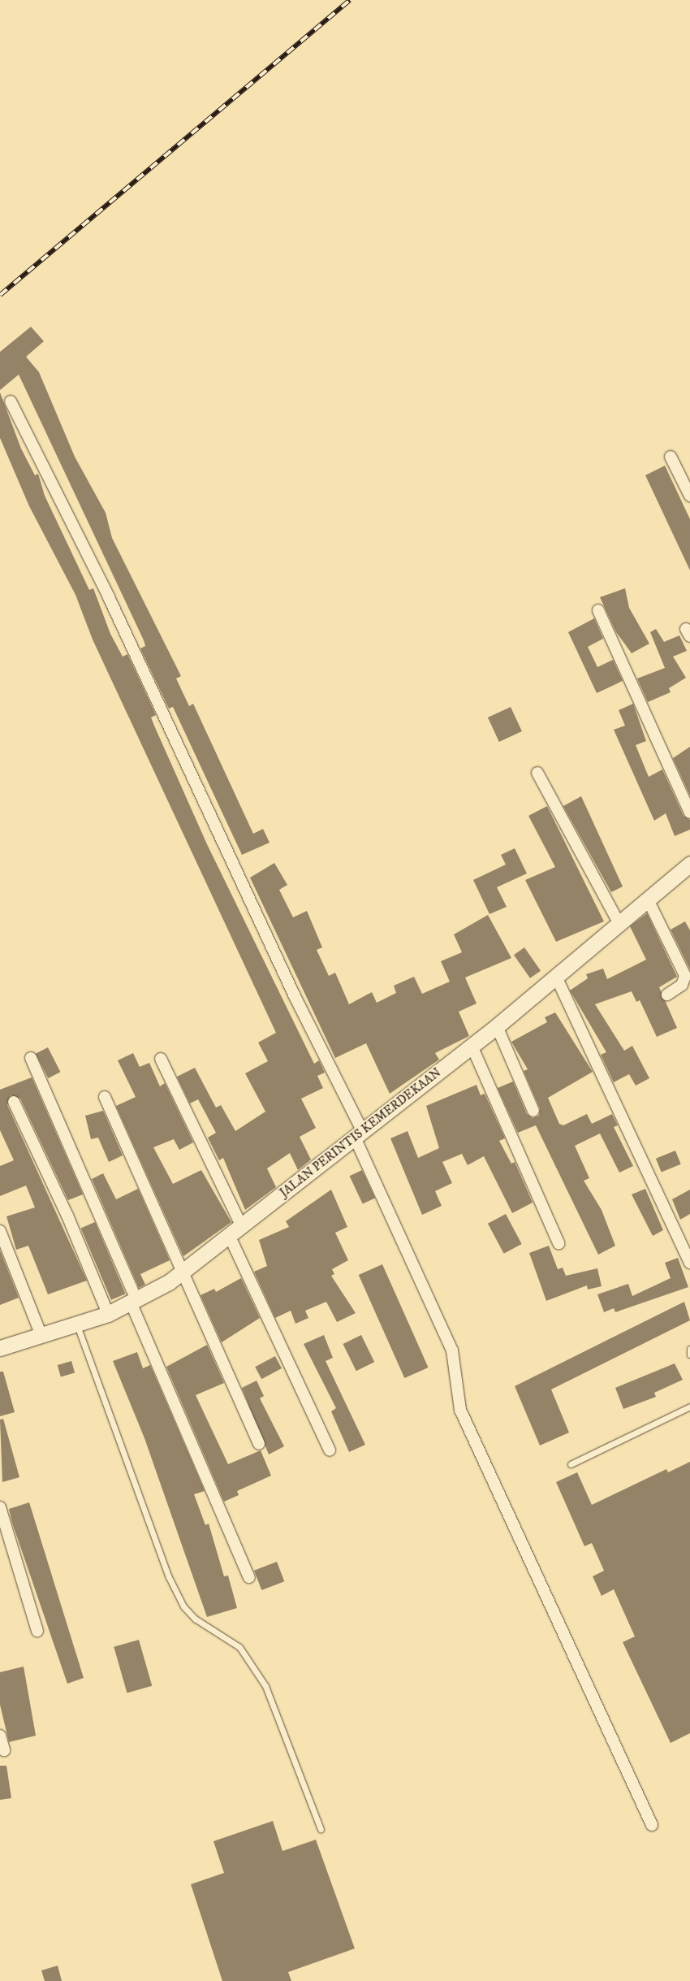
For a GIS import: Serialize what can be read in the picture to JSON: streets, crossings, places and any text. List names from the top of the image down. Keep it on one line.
{"streets":{"street":["JALAN PERINTIS KEMERDEKAAN"]}}
